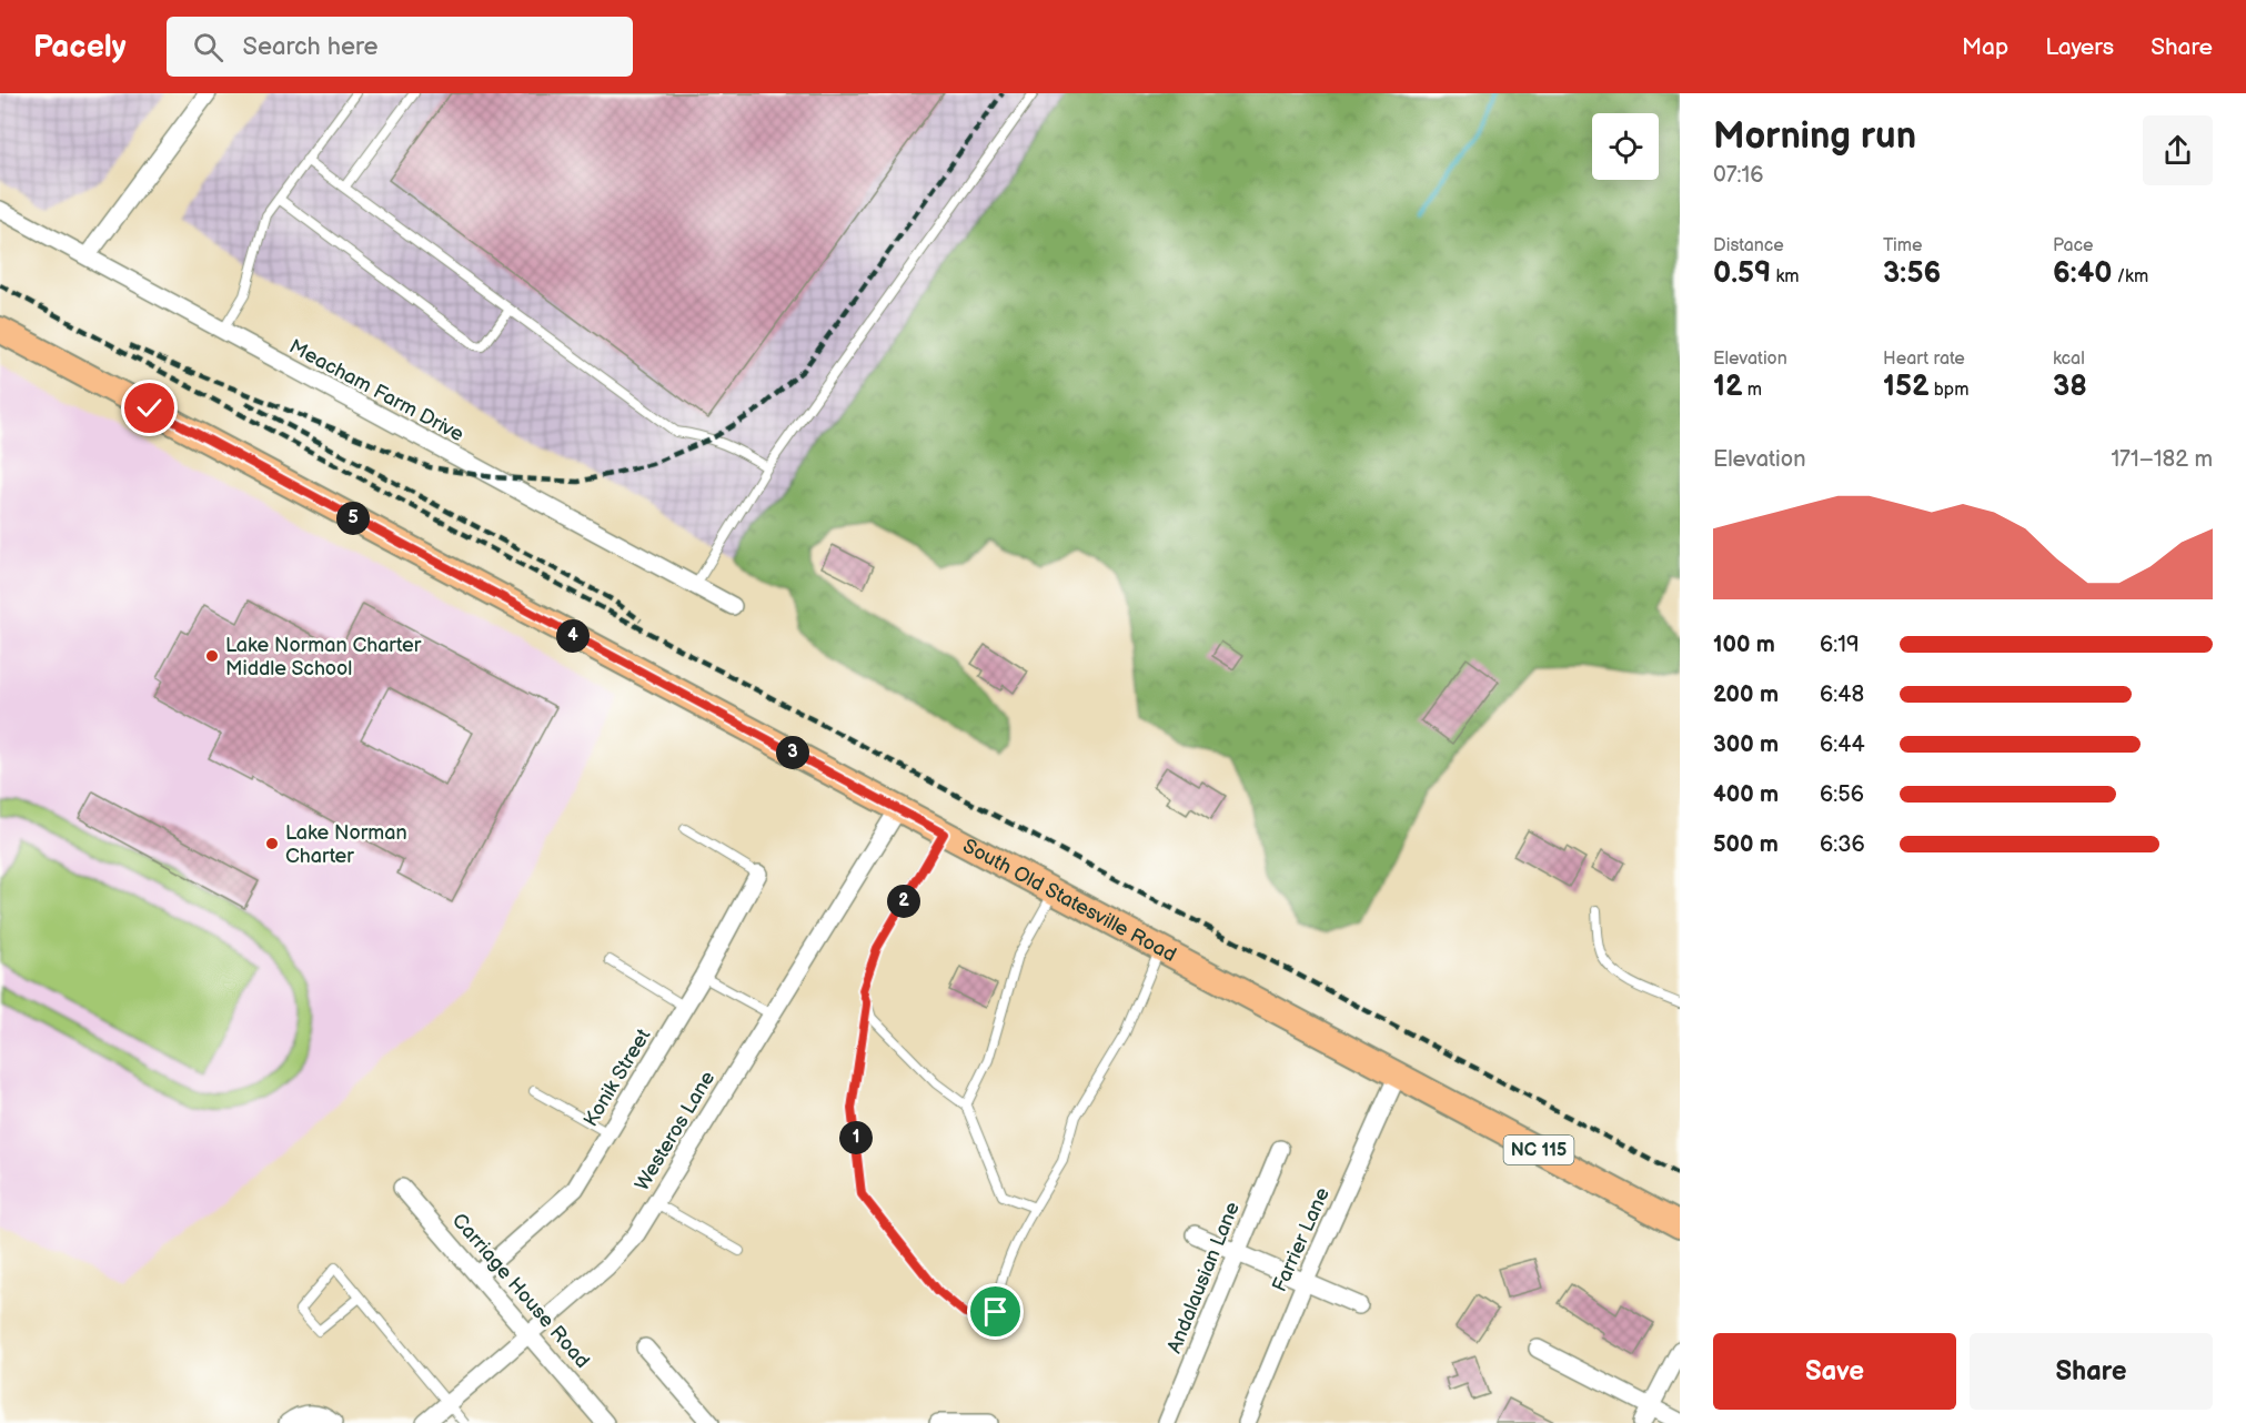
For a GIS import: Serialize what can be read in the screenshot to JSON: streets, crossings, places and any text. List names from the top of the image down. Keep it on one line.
{"streets":{"main road":["South Old Statesville Road","NC 115"],"street":["Meacham Farm Drive","Konik Street","Westeros Lane","Farrier Lane","Andalausian Lane","Carriage House Road"]},"crossings":[["South Old Statesville Road","Westeros Lane"],["South Old Statesville Road","Farrier Lane"],["Konik Street","Carriage House Road"],["Westeros Lane","Carriage House Road"]],"places":["Lake Norman Charter Middle School","Lake Norman Charter"],"page":{"header":"Pacely","search":"Search here","nav":["Map","Layers","Share"],"heading":["Morning run","07:16"],"stats":[["Distance","0.59 km"],["Time","3:56"],["Pace","6:40 /km"],["Elevation","12 m"],["Heart rate","152 bpm"],["kcal","38"]],"chart":["Elevation","171–182 m"],"pins":["5","4","3","2","1"],"list":[{"name":"100 m","note":"6:19"},{"name":"200 m","note":"6:48"},{"name":"300 m","note":"6:44"},{"name":"400 m","note":"6:56"},{"name":"500 m","note":"6:36"}],"buttons":["Save","Share"]}}
